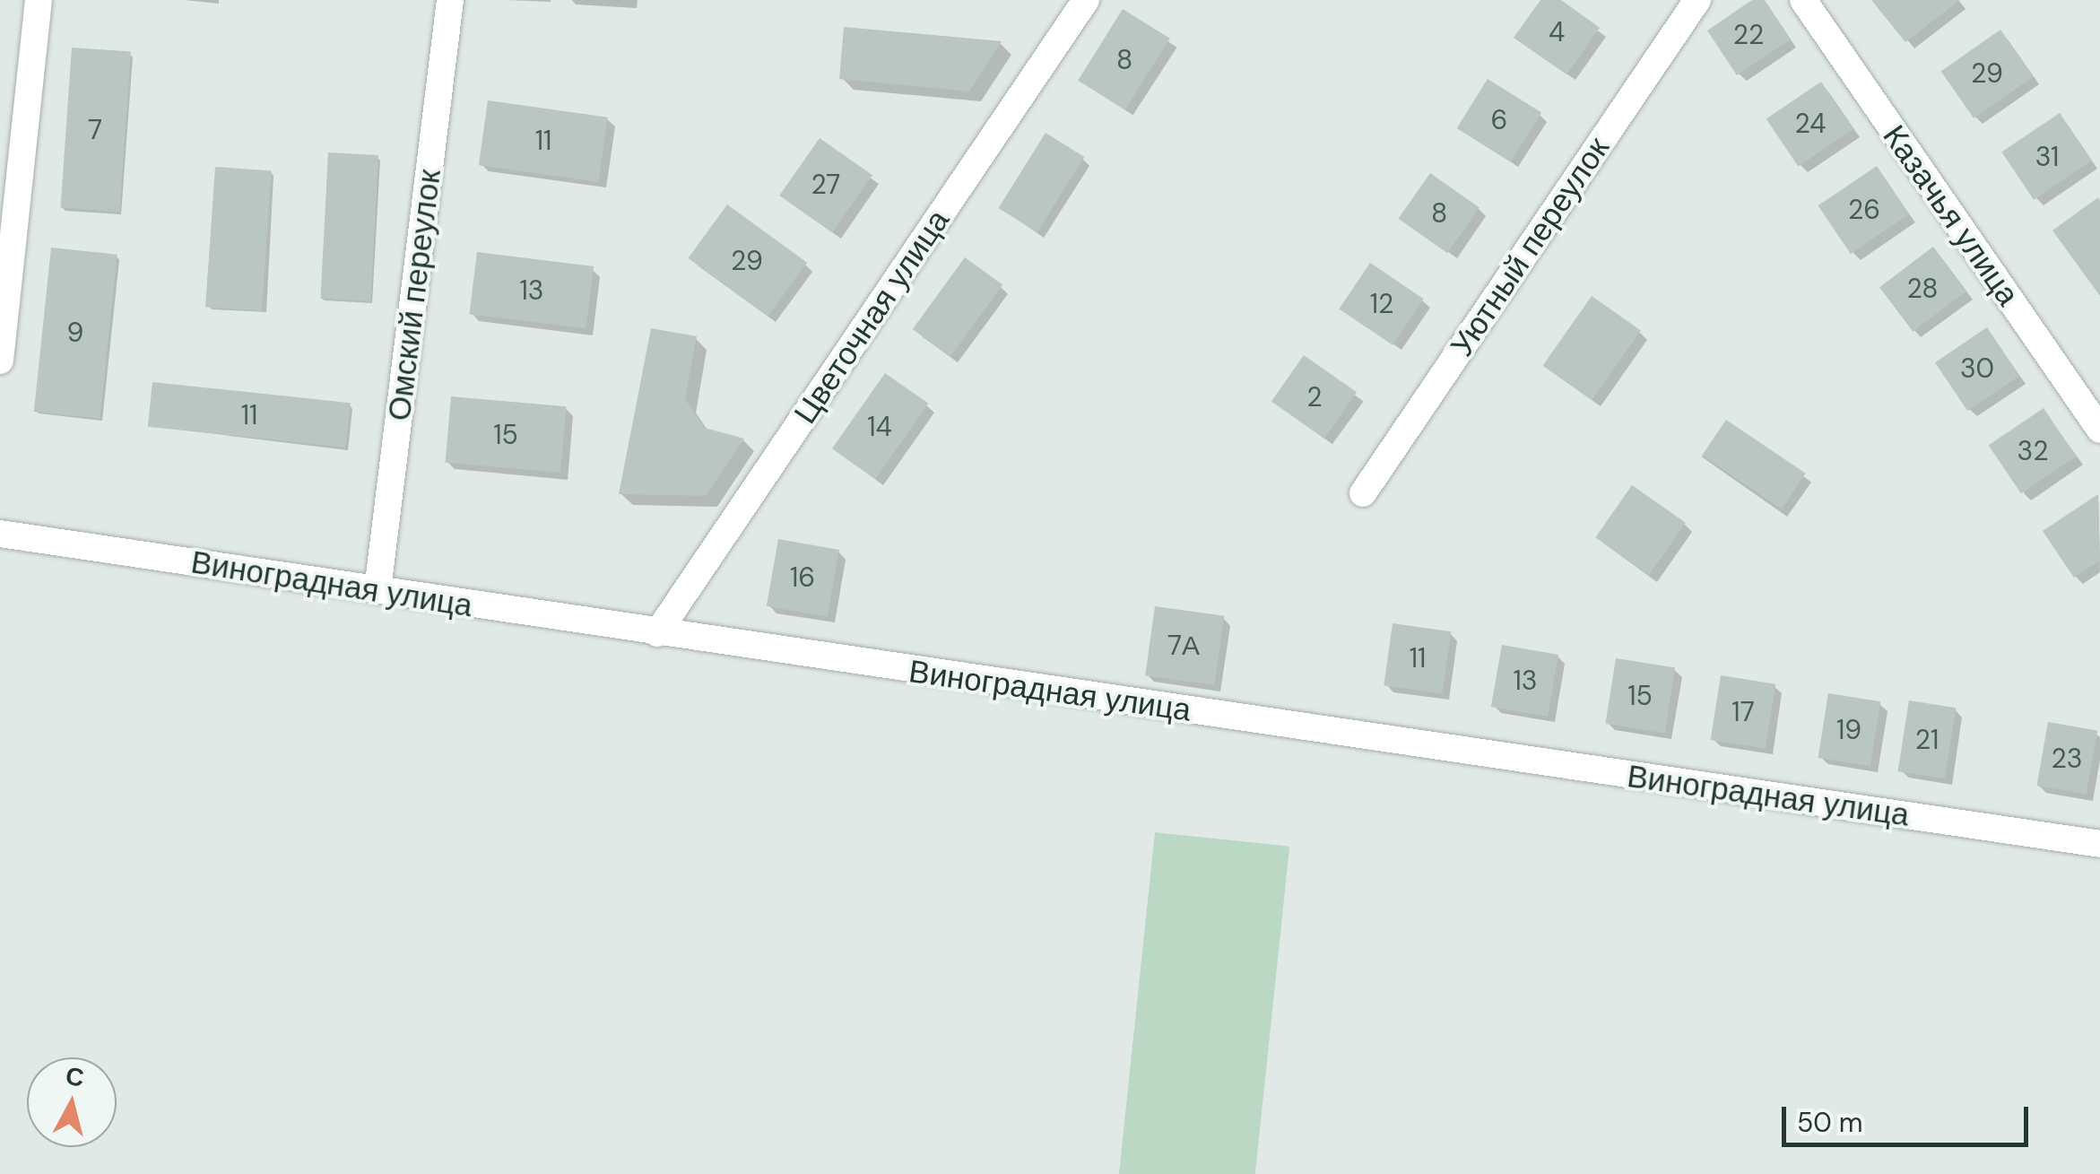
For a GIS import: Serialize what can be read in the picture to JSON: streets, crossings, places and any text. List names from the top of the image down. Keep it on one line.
{"streets":{"street":["Казачья улица","Уютный переулок","Омский переулок","Цветочная улица","Виноградная улица"]},"crossings":[["Омский переулок","Виноградная улица"],["Цветочная улица","Виноградная улица"]],"house_numbers":["4","22","8","29","6","24","7","11","31","27","26","8","29","28","13","12","9","30","2","11","14","15","32","16","7А","11","13","15","17","19","21","23"],"scale_bar":"50 m","north":"top"}
